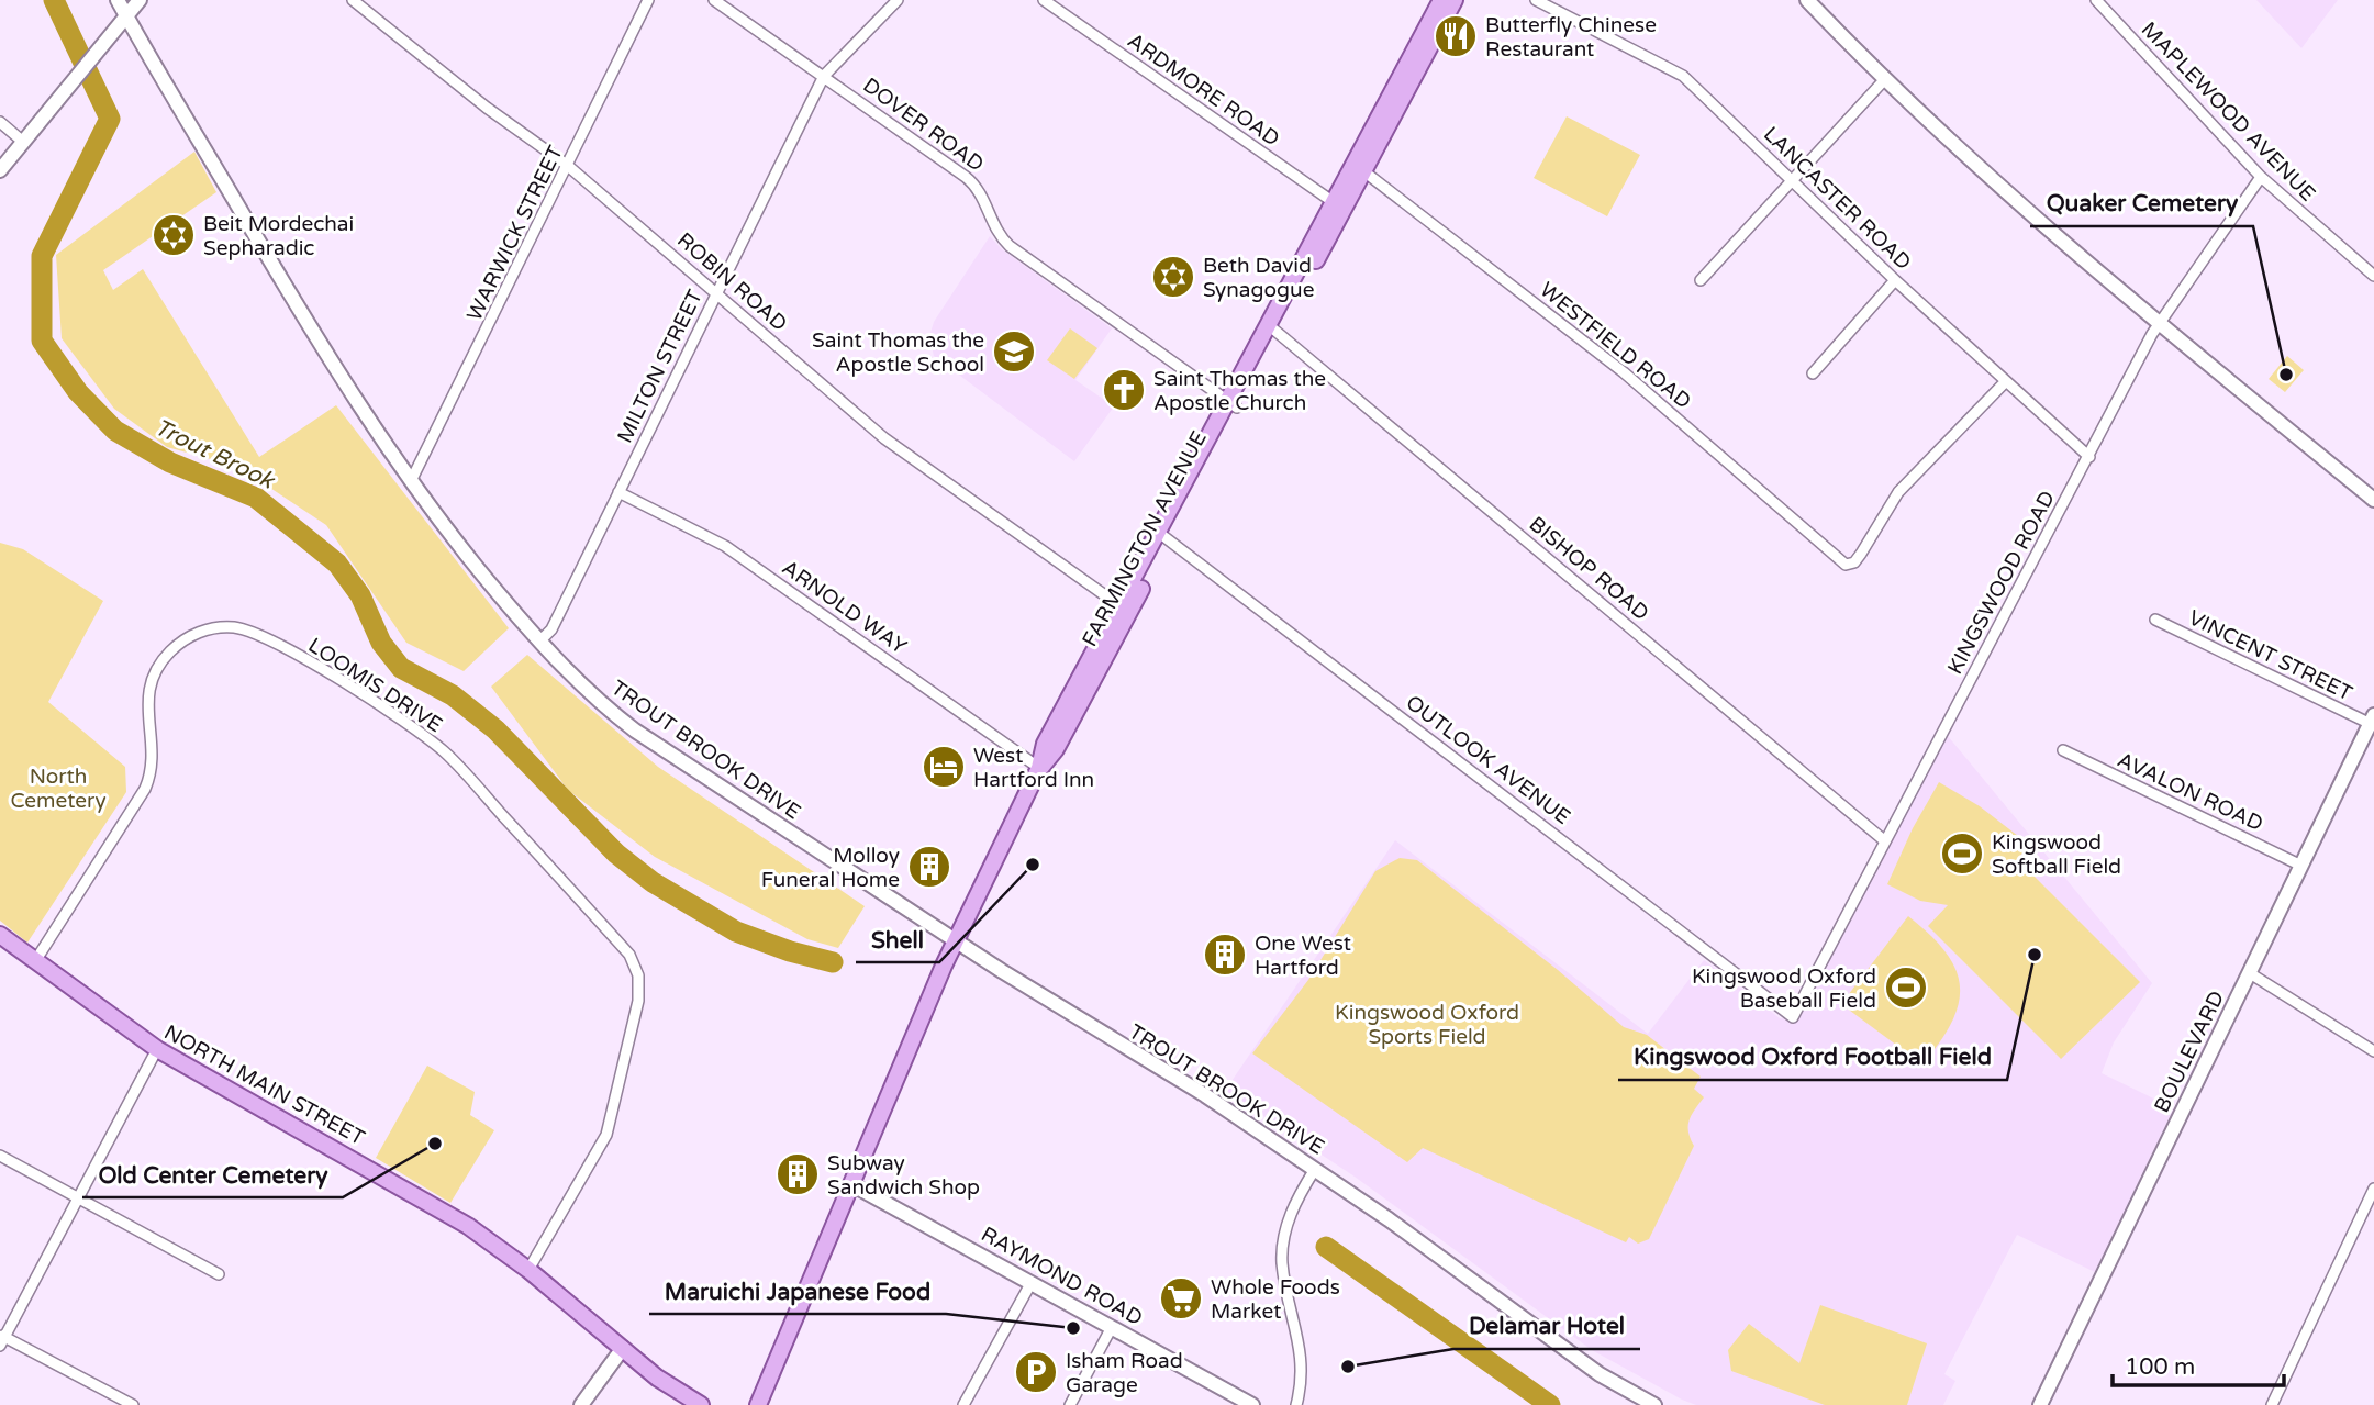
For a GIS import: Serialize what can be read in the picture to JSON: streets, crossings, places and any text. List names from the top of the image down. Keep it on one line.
{"streets":{"main road":["FARMINGTON AVENUE","TROUT BROOK DRIVE","BOULEVARD","NORTH MAIN STREET","RAYMOND ROAD"],"street":["ARDMORE ROAD","MAPLEWOOD AVENUE","DOVER ROAD","LANCASTER ROAD","WARWICK STREET","ROBIN ROAD","WESTFIELD ROAD","MILTON STREET","BISHOP ROAD","KINGSWOOD ROAD","ARNOLD WAY","VINCENT STREET","LOOMIS DRIVE","OUTLOOK AVENUE","AVALON ROAD"]},"crossings":[["ARDMORE ROAD","FARMINGTON AVENUE"],["MAPLEWOOD AVENUE","KINGSWOOD ROAD"],["DOVER ROAD","MILTON STREET"],["DOVER ROAD","FARMINGTON AVENUE"],["LANCASTER ROAD","WESTFIELD ROAD"],["LANCASTER ROAD","KINGSWOOD ROAD"],["WARWICK STREET","ROBIN ROAD"],["WARWICK STREET","TROUT BROOK DRIVE"],["ROBIN ROAD","MILTON STREET"],["ROBIN ROAD","FARMINGTON AVENUE"],["WESTFIELD ROAD","FARMINGTON AVENUE"],["MILTON STREET","ARNOLD WAY"],["MILTON STREET","TROUT BROOK DRIVE"],["FARMINGTON AVENUE","BISHOP ROAD"],["FARMINGTON AVENUE","ARNOLD WAY"],["FARMINGTON AVENUE","TROUT BROOK DRIVE"],["FARMINGTON AVENUE","OUTLOOK AVENUE"],["FARMINGTON AVENUE","RAYMOND ROAD"],["BISHOP ROAD","KINGSWOOD ROAD"],["KINGSWOOD ROAD","OUTLOOK AVENUE"],["VINCENT STREET","BOULEVARD"],["LOOMIS DRIVE","NORTH MAIN STREET"],["AVALON ROAD","BOULEVARD"]],"water":["Trout Brook"],"parks":["North Cemetery","Kingswood Oxford Sports Field"],"places":{"restaurant":["Butterfly Chinese Restaurant"],"synagogue":["Beit Mordechai Sepharadic","Beth David Synagogue"],"school or university":["Saint Thomas the Apostle School"],"other":["Quaker Cemetery","Shell","Kingswood Oxford Football Field","Old Center Cemetery","Maruichi Japanese Food","Delamar Hotel"],"church":["Saint Thomas the Apostle Church"],"hotel":["West Hartford Inn"],"sports":["Kingswood Softball Field","Kingswood Oxford Baseball Field"],"building":["Molloy Funeral Home","One West Hartford","Subway Sandwich Shop"],"supermarket":["Whole Foods Market"],"parking":["Isham Road Garage"]},"scale_bar":"100 m"}
